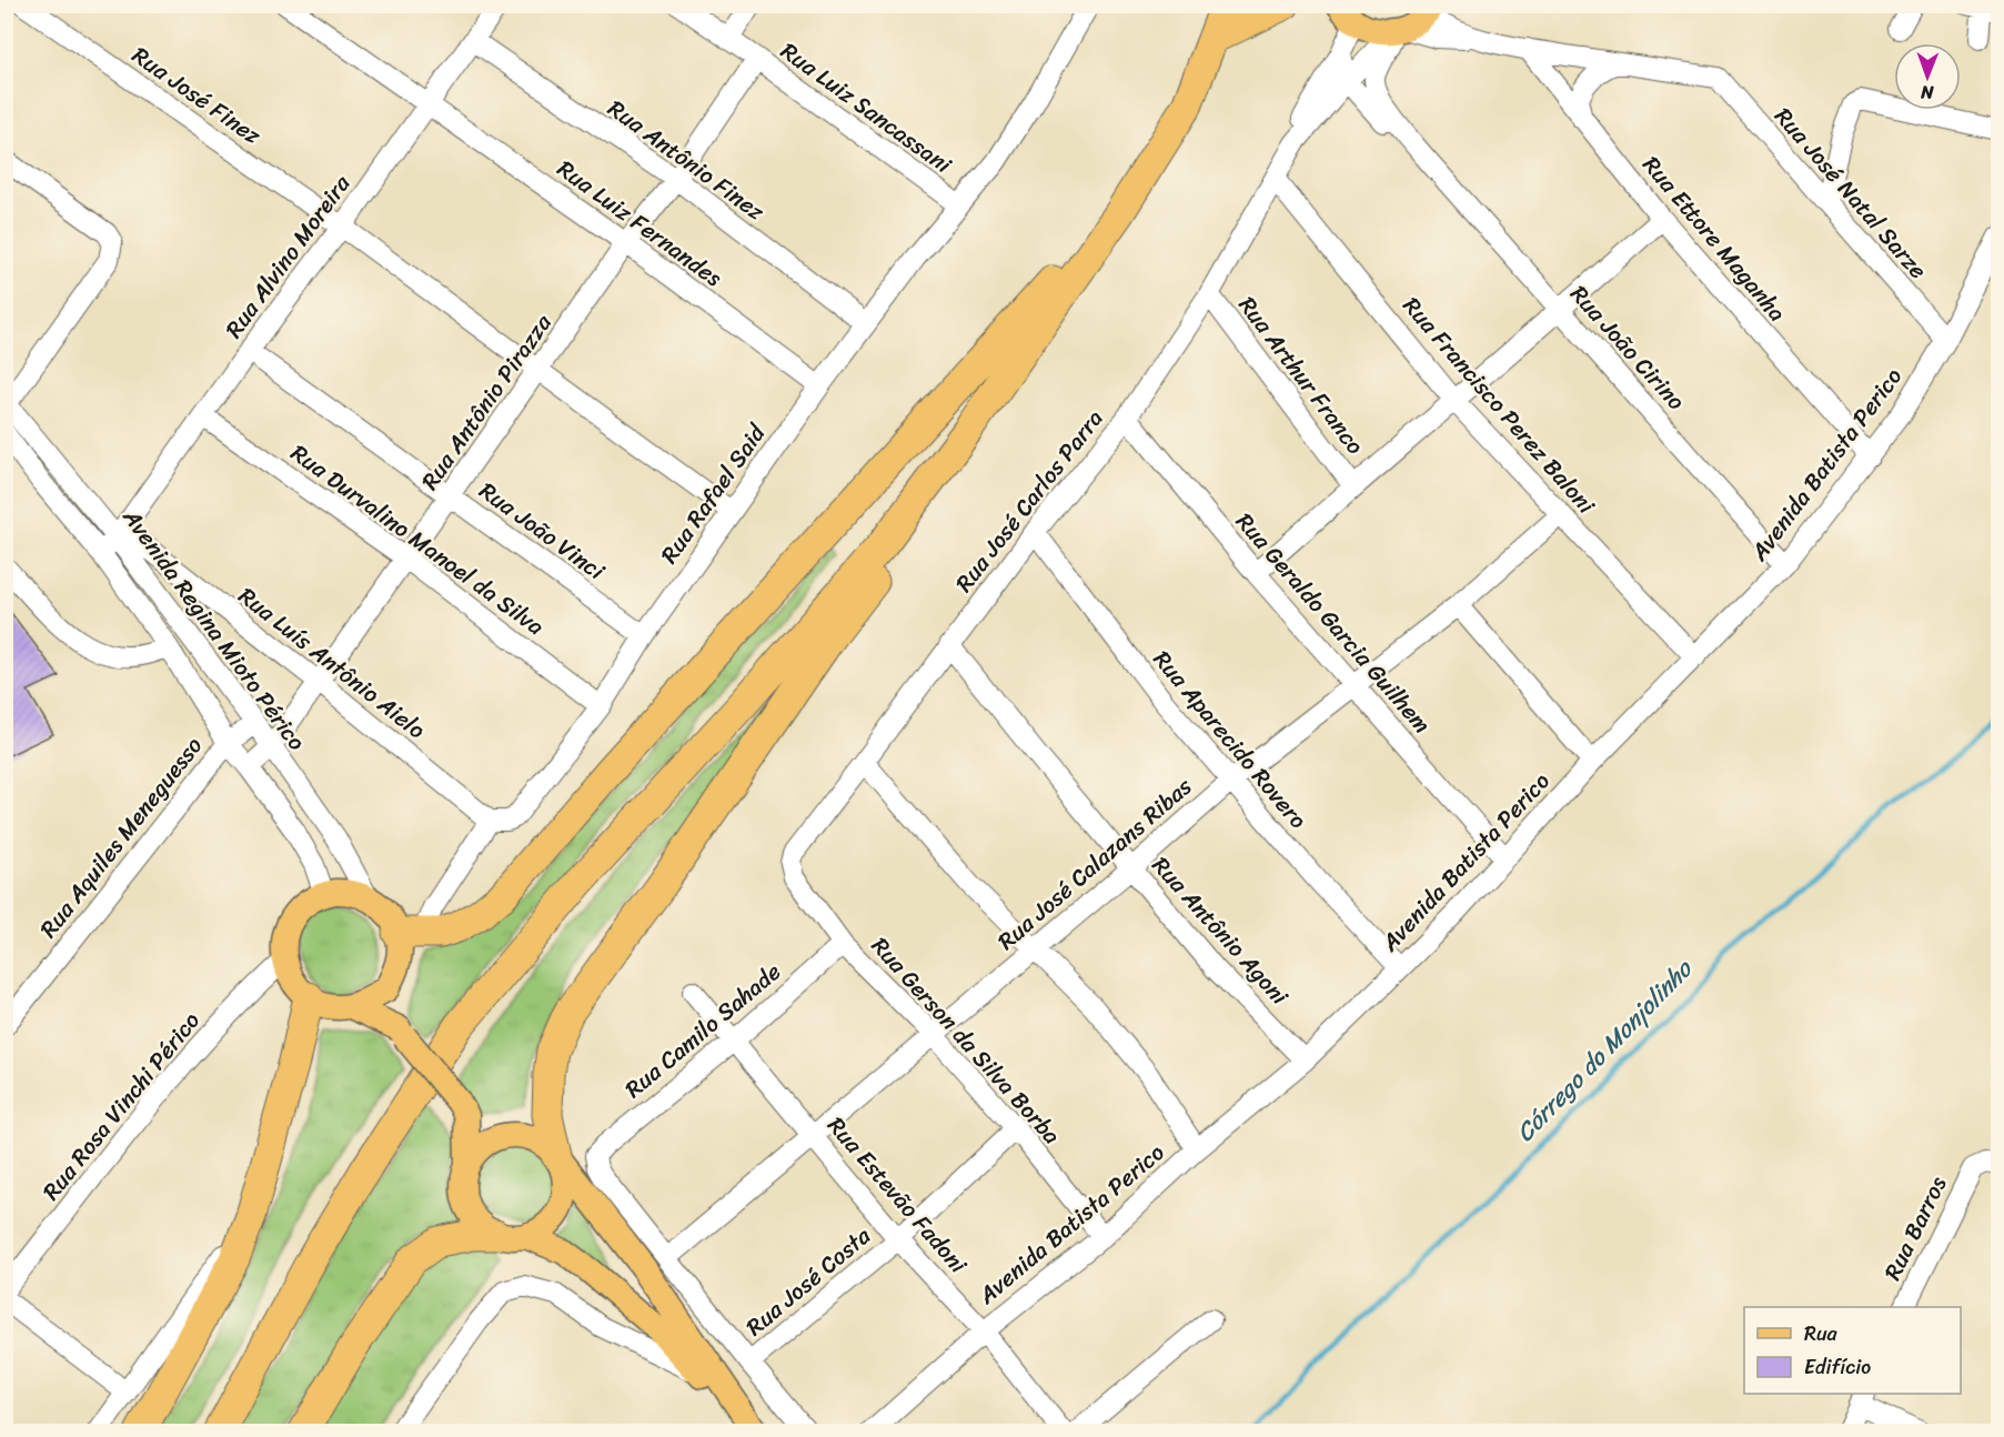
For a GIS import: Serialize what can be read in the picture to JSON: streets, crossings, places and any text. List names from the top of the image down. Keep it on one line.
{"streets":{"street":["Rua José Finez","Rua Luiz Sancassani","Rua Antônio Finez","Rua José Natal Sarze","Rua Luiz Fernandes","Rua Ettore Maganha","Rua Alvino Moreira","Rua João Cirino","Rua Arthur Franco","Rua Antônio Pirazza","Rua Francisco Perez Baloni","Avenida Batista Perico","Rua Rafael Said","Rua José Carlos Parra","Rua João Vinci","Rua Durvalino Manoel da Silva","Rua Geraldo Garcia Guilhem","Avenida Regina Mioto Périco","Rua Luís Antônio Aielo","Rua Aparecido Rovero","Rua Aquiles Meneguesso","Rua José Calazans Ribas","Rua Antônio Agoni","Rua Camilo Sahade","Rua Gerson da Silva Borba","Rua Rosa Vinchi Périco","Rua Estevão Fadoni","Rua Barros","Rua José Costa"]},"crossings":[["Rua José Finez","Rua Alvino Moreira"],["Rua José Finez","Rua Antônio Pirazza"],["Rua José Finez","Rua Rafael Said"],["Rua Luiz Sancassani","Rua Antônio Pirazza"],["Rua Luiz Sancassani","Rua Rafael Said"],["Rua Antônio Finez","Rua Alvino Moreira"],["Rua Antônio Finez","Rua Antônio Pirazza"],["Rua Antônio Finez","Rua Rafael Said"],["Rua José Natal Sarze","Avenida Batista Perico"],["Rua Luiz Fernandes","Rua Alvino Moreira"],["Rua Luiz Fernandes","Rua Antônio Pirazza"],["Rua Luiz Fernandes","Rua Rafael Said"],["Rua Ettore Maganha","Avenida Batista Perico"],["Rua Alvino Moreira","Rua João Vinci"],["Rua Alvino Moreira","Rua Durvalino Manoel da Silva"],["Rua Alvino Moreira","Avenida Regina Mioto Périco"],["Rua Alvino Moreira","Rua Luís Antônio Aielo"],["Rua João Cirino","Avenida Batista Perico"],["Rua Arthur Franco","Rua José Carlos Parra"],["Rua Antônio Pirazza","Rua João Vinci"],["Rua Antônio Pirazza","Rua Durvalino Manoel da Silva"],["Rua Antônio Pirazza","Avenida Regina Mioto Périco"],["Rua Antônio Pirazza","Rua Luís Antônio Aielo"],["Rua Francisco Perez Baloni","Avenida Batista Perico"],["Rua Francisco Perez Baloni","Rua José Carlos Parra"],["Rua Francisco Perez Baloni","Rua José Calazans Ribas"],["Avenida Batista Perico","Rua Geraldo Garcia Guilhem"],["Avenida Batista Perico","Rua Aparecido Rovero"],["Avenida Batista Perico","Rua Antônio Agoni"],["Avenida Batista Perico","Rua Gerson da Silva Borba"],["Avenida Batista Perico","Rua Estevão Fadoni"],["Rua Rafael Said","Rua João Vinci"],["Rua Rafael Said","Rua Durvalino Manoel da Silva"],["Rua Rafael Said","Rua Luís Antônio Aielo"],["Rua José Carlos Parra","Rua Geraldo Garcia Guilhem"],["Rua José Carlos Parra","Rua Aparecido Rovero"],["Rua José Carlos Parra","Rua Antônio Agoni"],["Rua José Carlos Parra","Rua Gerson da Silva Borba"],["Rua Geraldo Garcia Guilhem","Rua José Calazans Ribas"],["Avenida Regina Mioto Périco","Rua Luís Antônio Aielo"],["Avenida Regina Mioto Périco","Rua Aquiles Meneguesso"],["Avenida Regina Mioto Périco","Rua Rosa Vinchi Périco"],["Rua Aparecido Rovero","Rua José Calazans Ribas"],["Rua José Calazans Ribas","Rua Antônio Agoni"],["Rua José Calazans Ribas","Rua Camilo Sahade"],["Rua José Calazans Ribas","Rua Gerson da Silva Borba"],["Rua José Calazans Ribas","Rua Estevão Fadoni"],["Rua Camilo Sahade","Rua Gerson da Silva Borba"],["Rua Camilo Sahade","Rua Estevão Fadoni"],["Rua Gerson da Silva Borba","Rua José Costa"],["Rua Estevão Fadoni","Rua José Costa"]],"water":["Córrego do Monjolinho"],"legend":["Rua","Edifício"],"north":"bottom"}
